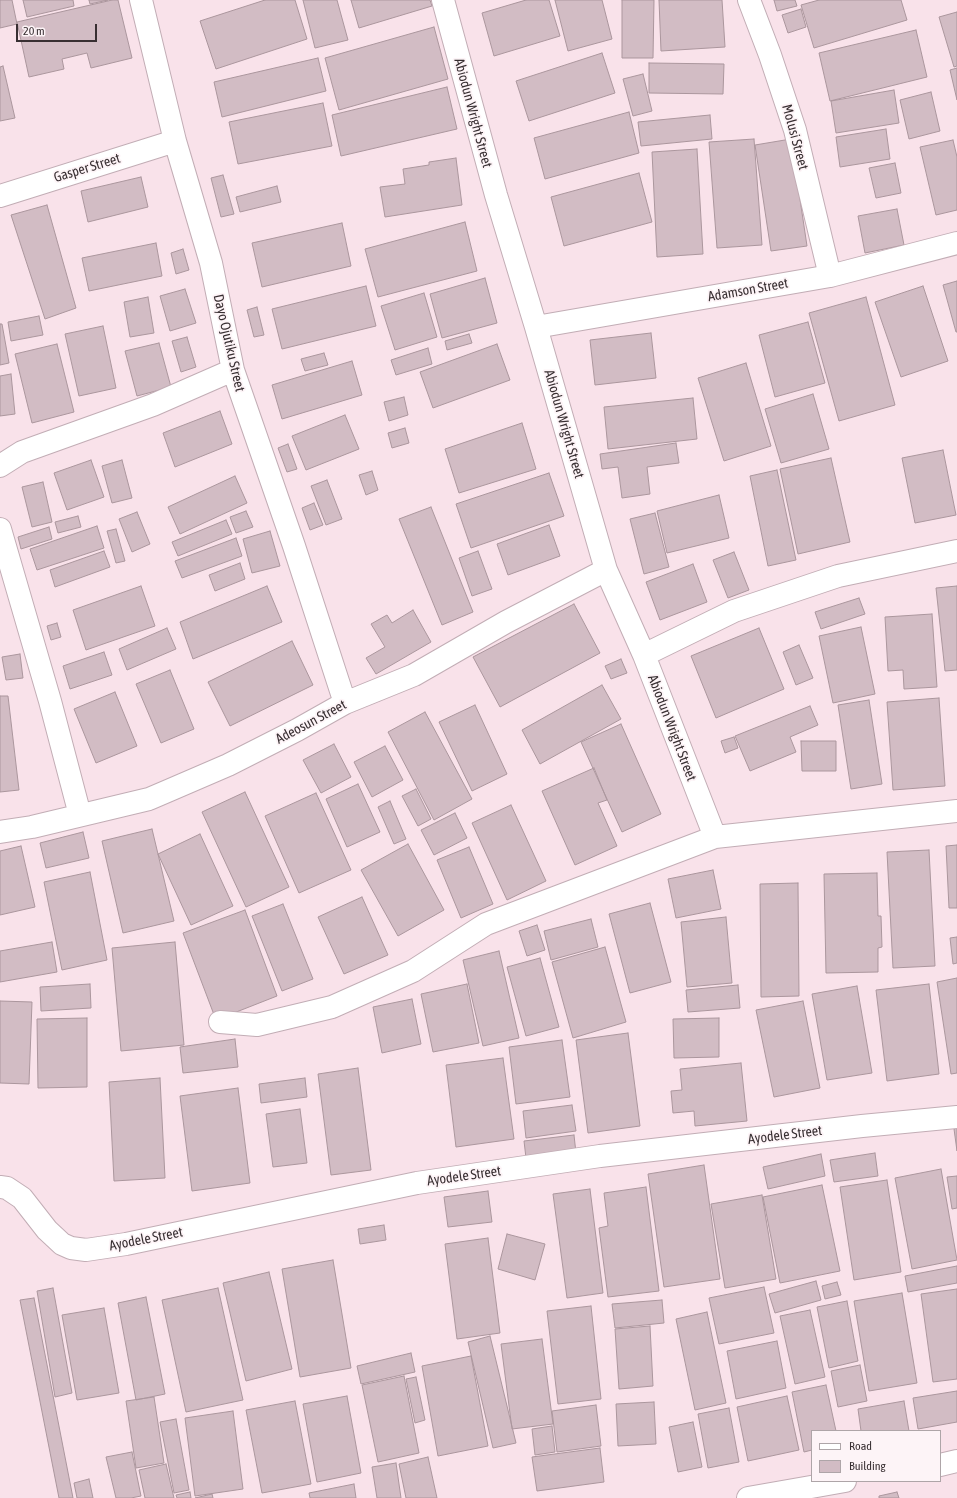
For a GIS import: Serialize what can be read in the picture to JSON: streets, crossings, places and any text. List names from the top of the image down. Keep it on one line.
{"streets":{"street":["Abiodun Wright Street","Molusi Street","Gasper Street","Adamson Street","Dayo Ojutiku Street","Adeosun Street","Ayodele Street"]},"crossings":[["Abiodun Wright Street","Adamson Street"],["Abiodun Wright Street","Adeosun Street"],["Molusi Street","Adamson Street"],["Gasper Street","Dayo Ojutiku Street"],["Dayo Ojutiku Street","Adeosun Street"]],"legend":["Road","Building"],"scale_bar":"20 m"}
